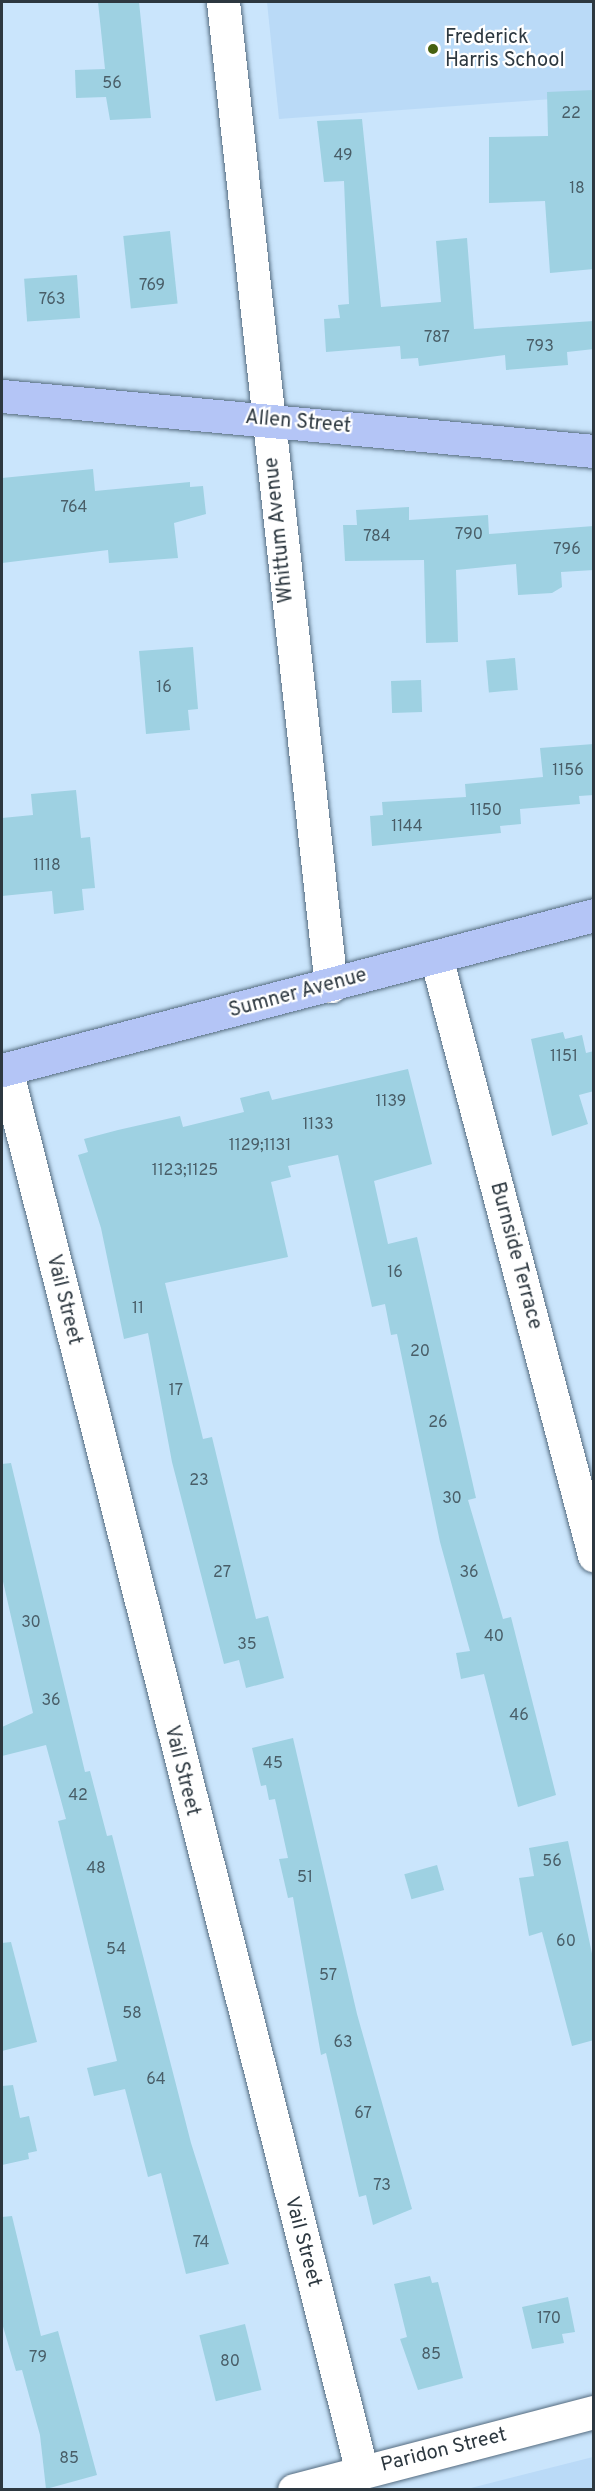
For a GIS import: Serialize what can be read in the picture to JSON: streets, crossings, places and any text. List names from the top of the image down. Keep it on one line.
{"streets":{"main road":["Allen Street","Sumner Avenue"],"street":["Whittum Avenue","Burnside Terrace","Vail Street","Paridon Street"]},"crossings":[["Allen Street","Whittum Avenue"],["Whittum Avenue","Sumner Avenue"],["Sumner Avenue","Burnside Terrace"],["Sumner Avenue","Vail Street"],["Vail Street","Paridon Street"]],"places":["Frederick Harris School"],"house_numbers":["56","22","49","18","769","763","787","793","764","790","784","796","16","1156","1150","1144","1118","1151","1139","1133","1129;1131","1123;1125","16","11","20","17","26","23","30","27","36","30","40","35","36","46","45","42","56","48","51","60","54","57","58","63","64","67","73","74","170","85","79","80","85"]}
